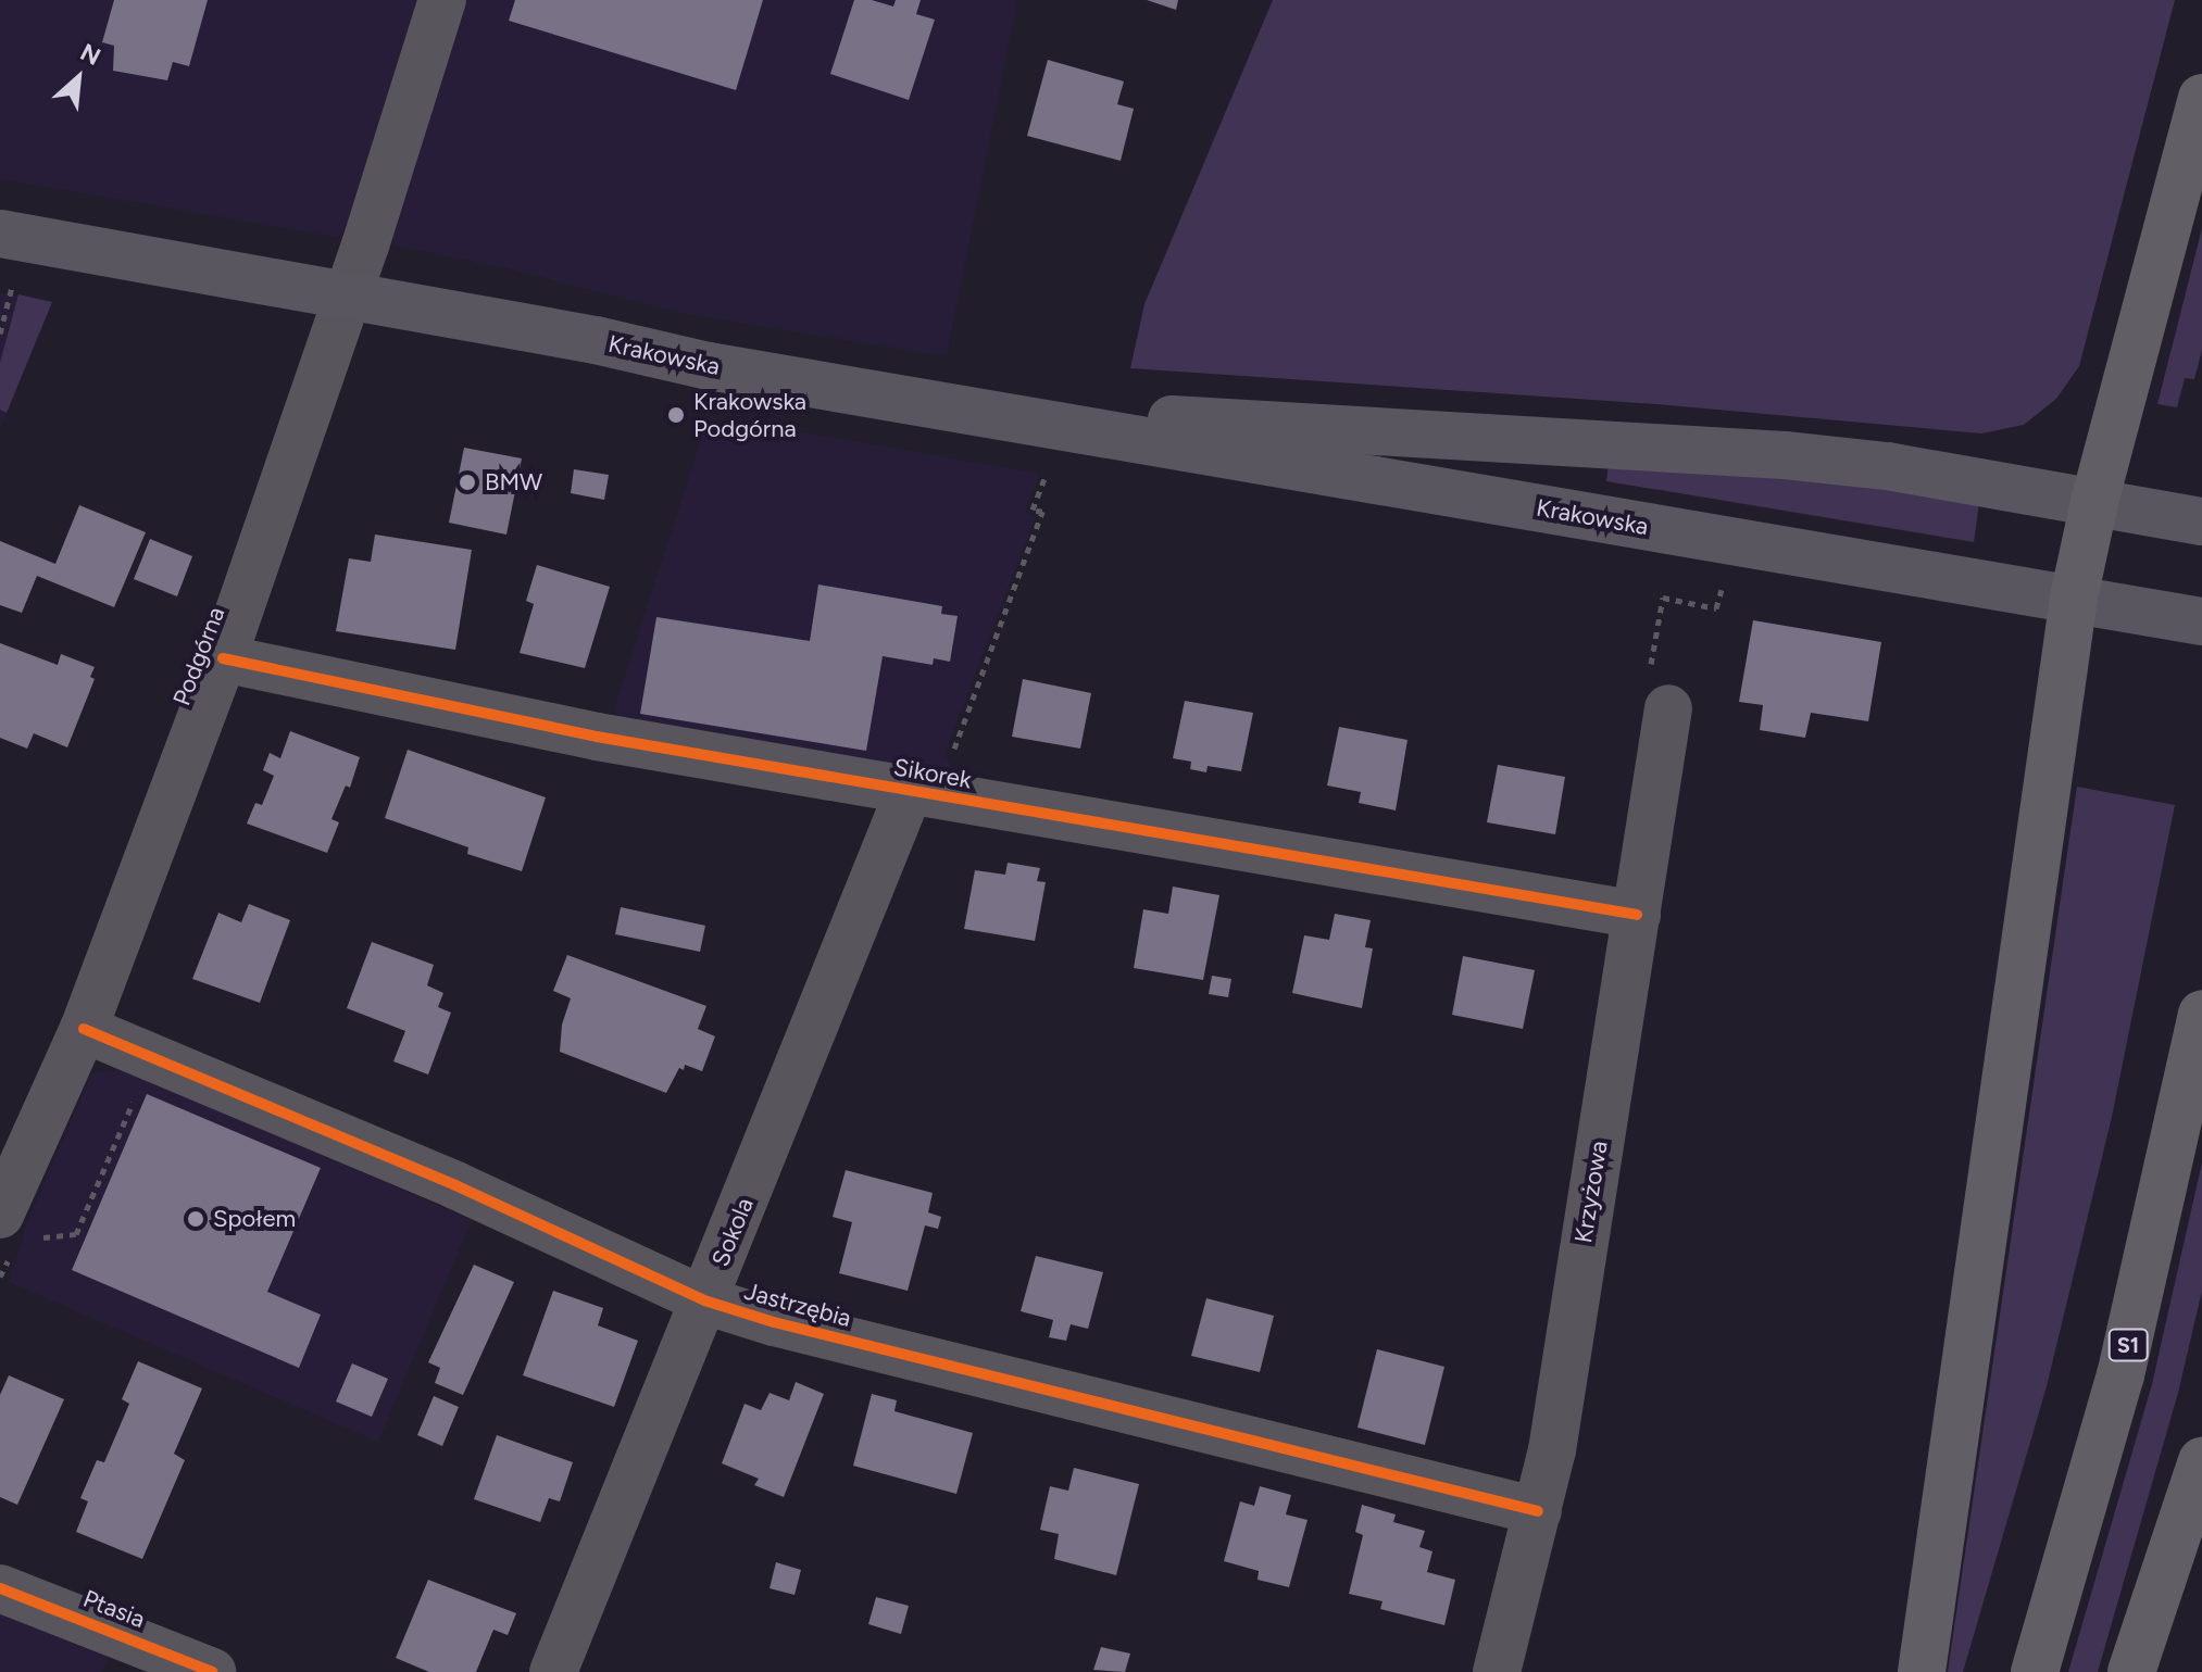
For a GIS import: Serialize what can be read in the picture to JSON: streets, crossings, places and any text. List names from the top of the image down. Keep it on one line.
{"streets":{"highway":["S1"],"main road":["Krakowska"],"street":["Podgórna","Sikorek","Krzyżowa","Sokola","Jastrzębia","Ptasia"]},"crossings":[["Krakowska","Podgórna"],["Podgórna","Sikorek"],["Podgórna","Jastrzębia"],["Sikorek","Krzyżowa"],["Sikorek","Sokola"],["Krzyżowa","Jastrzębia"],["Sokola","Jastrzębia"]],"places":["Krakowska Podgórna","BMW","Społem"],"north":"top right"}
